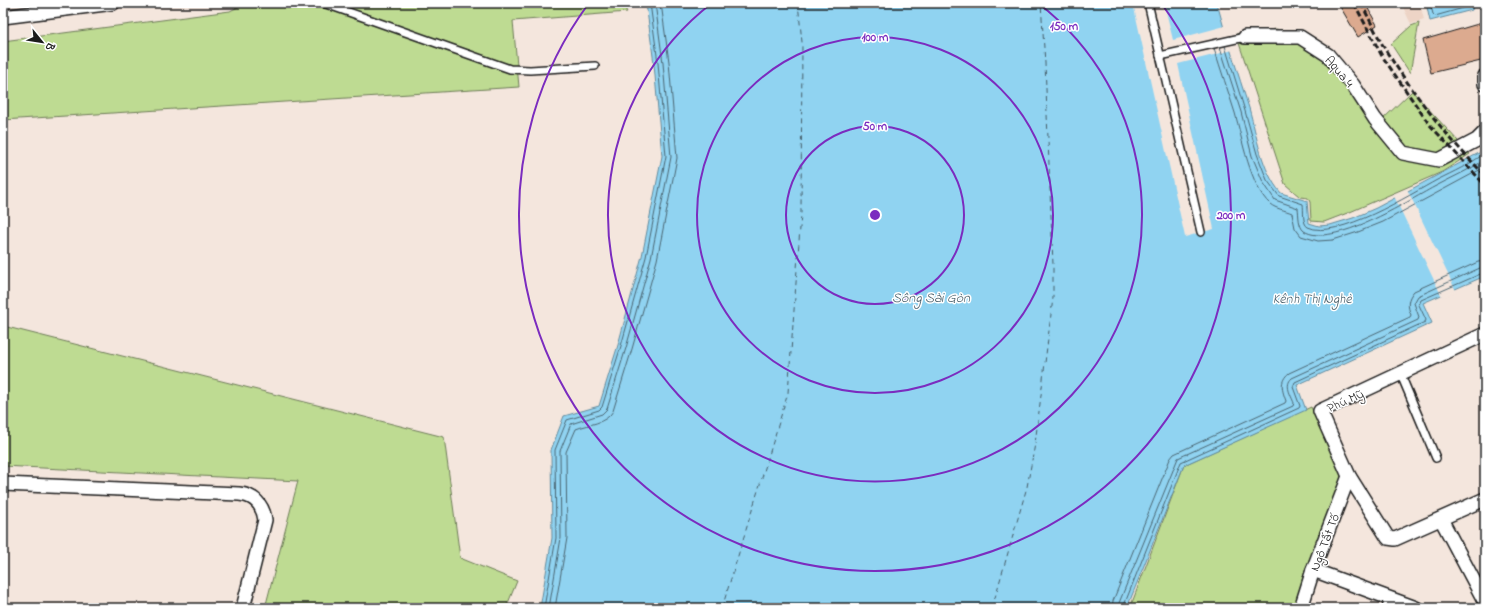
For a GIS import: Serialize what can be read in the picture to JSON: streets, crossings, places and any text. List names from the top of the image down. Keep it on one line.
{"streets":{"street":["Aqua 4","Phú Mỹ","Ngô Tất Tố"]},"crossings":[["Phú Mỹ","Ngô Tất Tố"]],"water":["Sông Sài Gòn","Kênh Thị Nghè"],"north":"bottom right","rings":["150 m","100 m","50 m","200 m"]}
